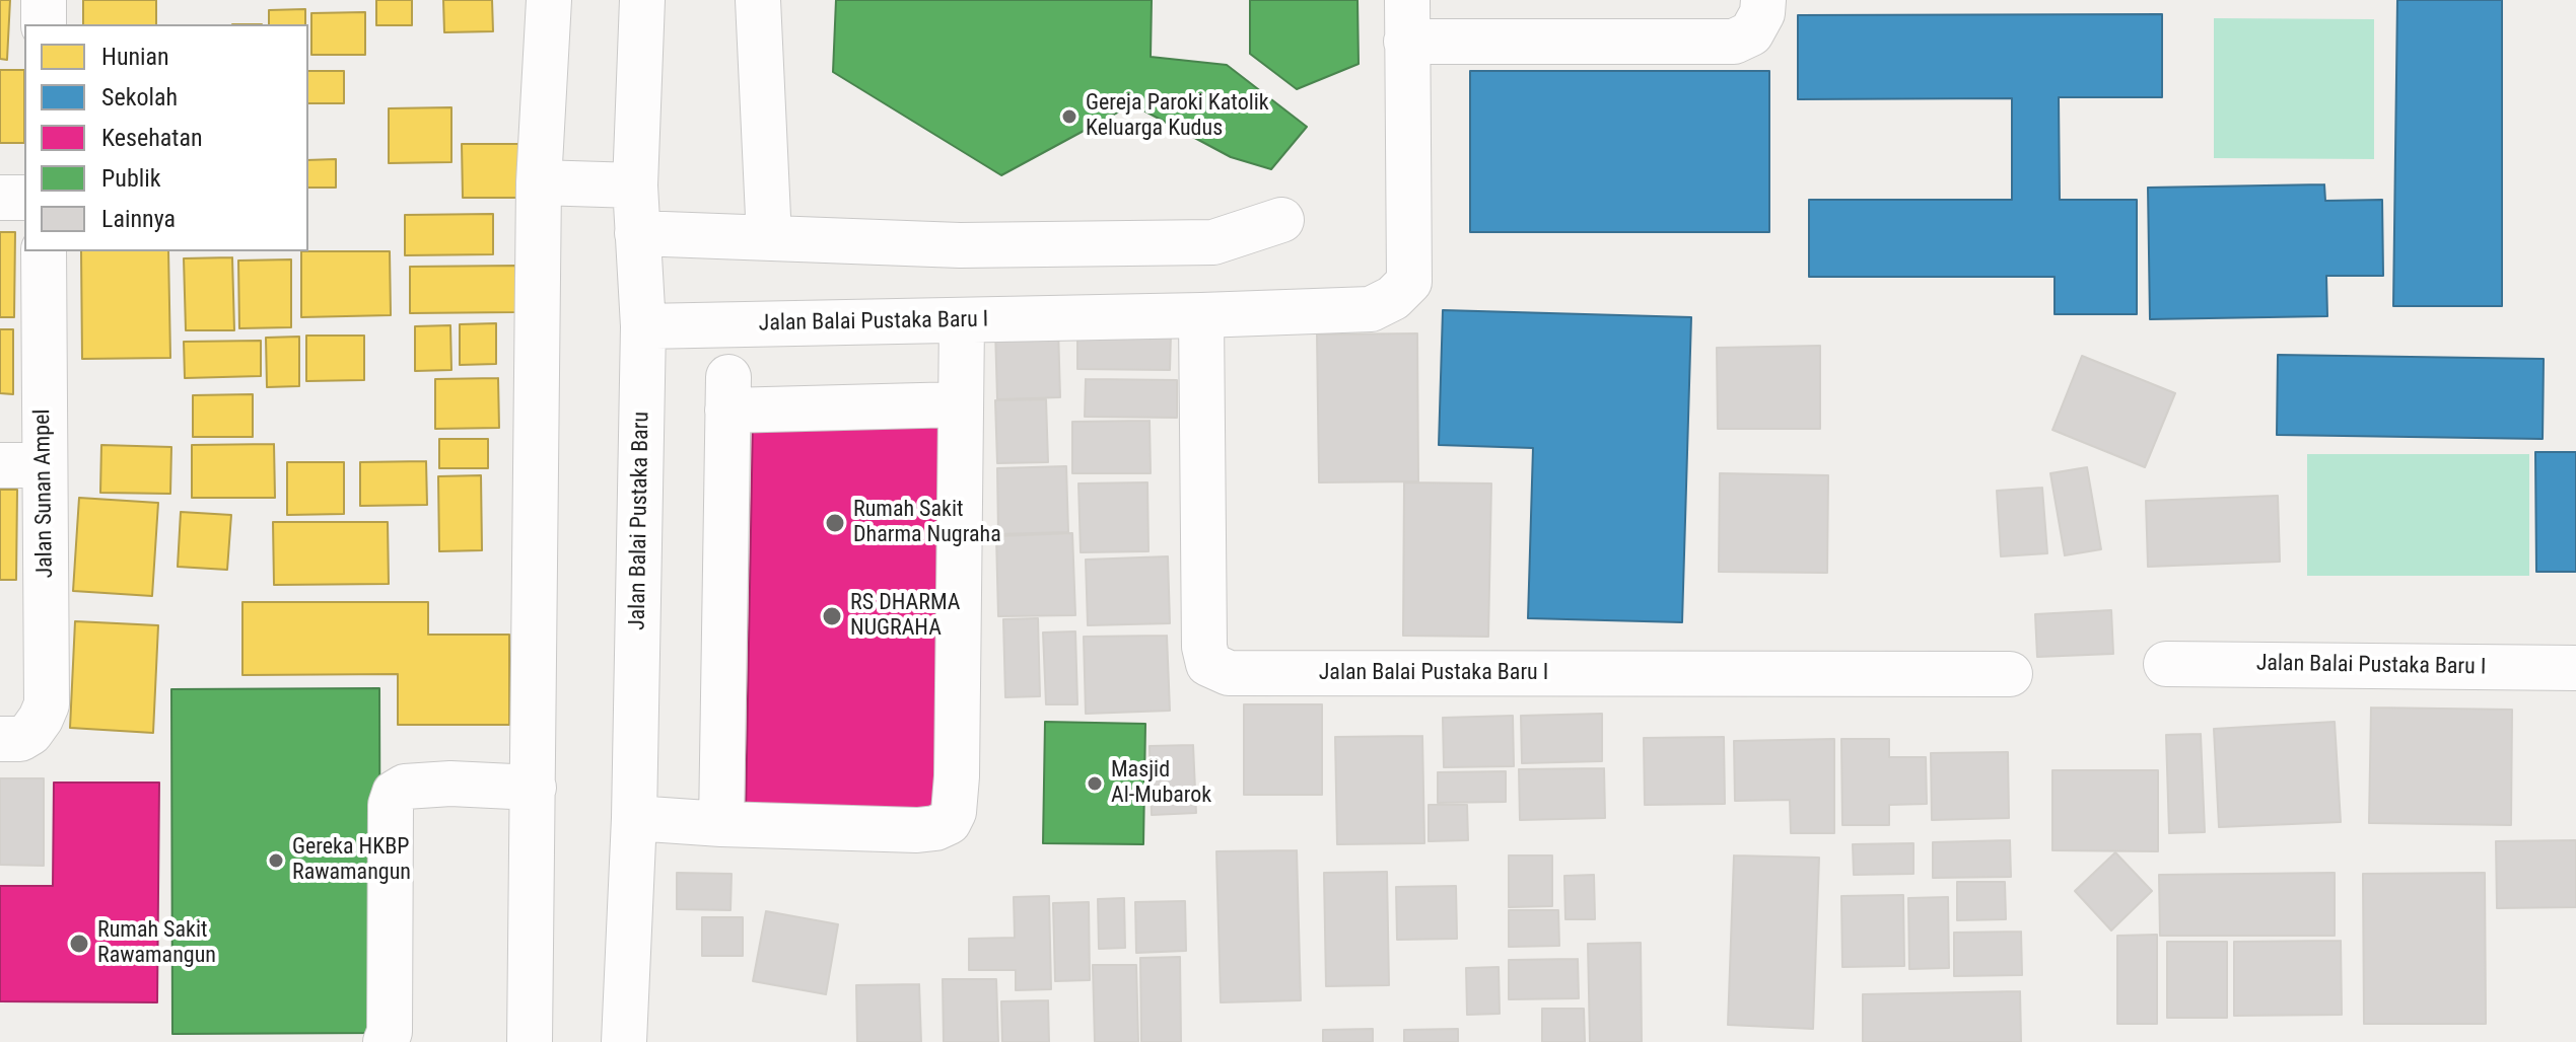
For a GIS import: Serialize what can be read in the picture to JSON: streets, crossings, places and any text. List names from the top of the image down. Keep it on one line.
{"streets":{"street":["Jalan Balai Pustaka Baru I","Jalan Sunan Ampel","Jalan Balai Pustaka Baru"]},"crossings":[["Jalan Balai Pustaka Baru I","Jalan Balai Pustaka Baru"]],"places":["Gereja Paroki Katolik Keluarga Kudus","Rumah Sakit Dharma Nugraha","RS DHARMA NUGRAHA","Masjid Al-Mubarok","Gereka HKBP Rawamangun","Rumah Sakit Rawamangun"],"legend":["Hunian","Sekolah","Kesehatan","Publik","Lainnya"]}
